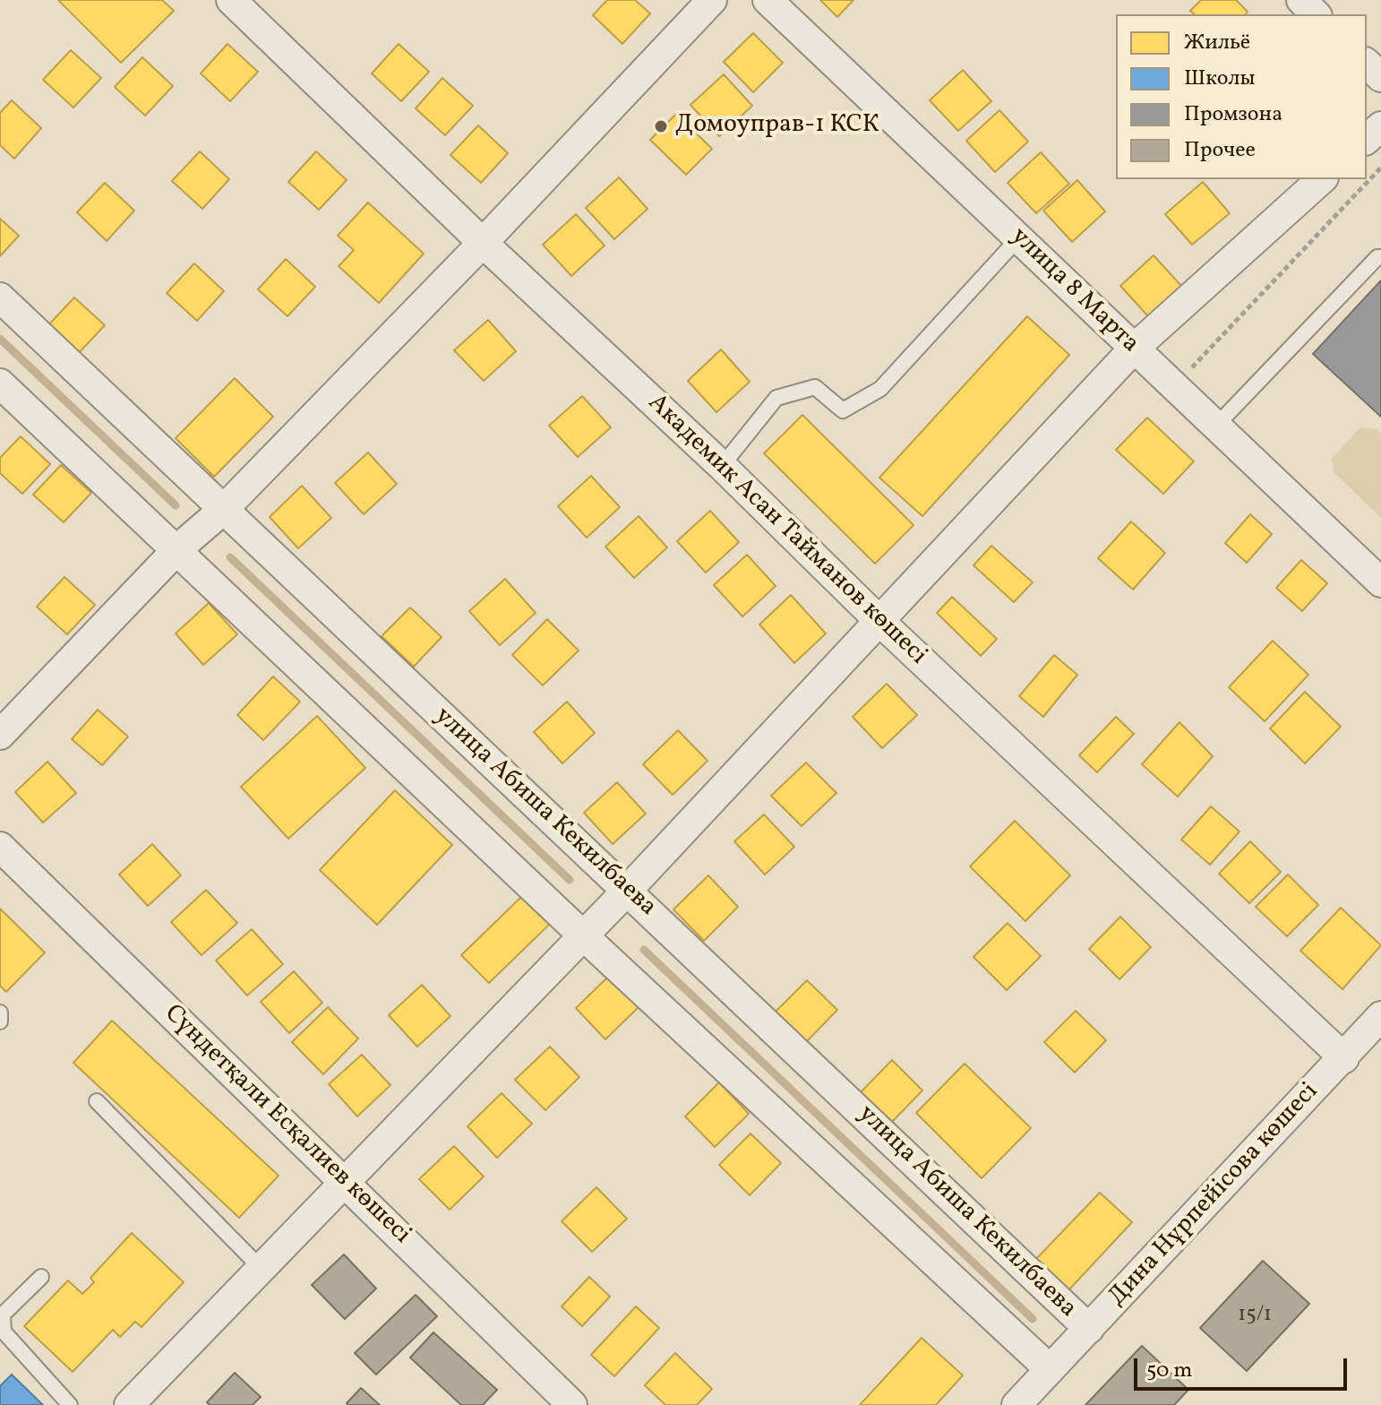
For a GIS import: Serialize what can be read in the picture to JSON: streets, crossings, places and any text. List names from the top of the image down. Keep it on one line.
{"streets":{"street":["улица 8 Марта","Академик Асан Тайманов көшесі","улица Абиша Кекилбаева","Сүндетқали Есқалиев көшесі","Дина Нұрпейісова көшесі"]},"crossings":[["Академик Асан Тайманов көшесі","Дина Нұрпейісова көшесі"],["улица Абиша Кекилбаева","Дина Нұрпейісова көшесі"]],"places":["Домоуправ-1 КСК"],"house_numbers":["15/1"],"legend":["Жильё","Школы","Промзона","Прочее"],"scale_bar":"50 m"}
